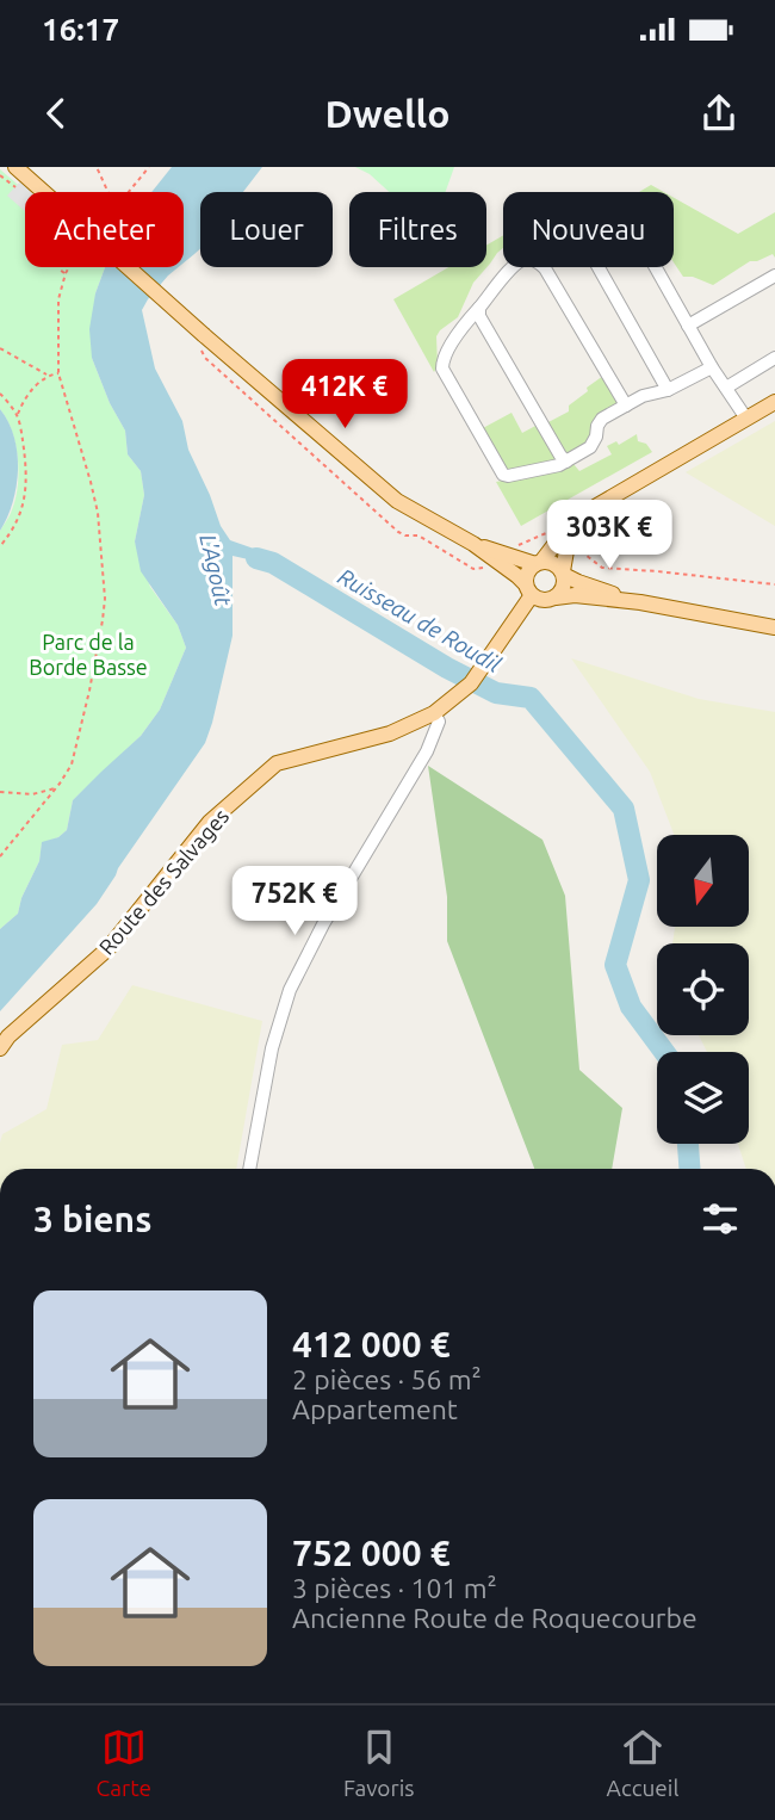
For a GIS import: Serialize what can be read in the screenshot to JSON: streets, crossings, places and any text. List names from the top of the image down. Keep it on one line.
{"streets":{"main road":["Route des Salvages"]},"water":["L'Agoût","Ruisseau de Roudil"],"parks":["Parc de la Borde Basse"],"north":"bottom","page":{"status":"16:17","header":"Dwello","chip":["Acheter","Louer","Filtres","Nouveau"],"price":["412K €","303K €","752K €"],"heading":"3 biens","list":[{"name":"412 000 €","note":"2 pièces · 56 m² · Appartement"},{"name":"752 000 €","note":"3 pièces · 101 m² · Ancienne Route de Roquecourbe"}],"tabs":["Carte","Favoris","Accueil"]}}
